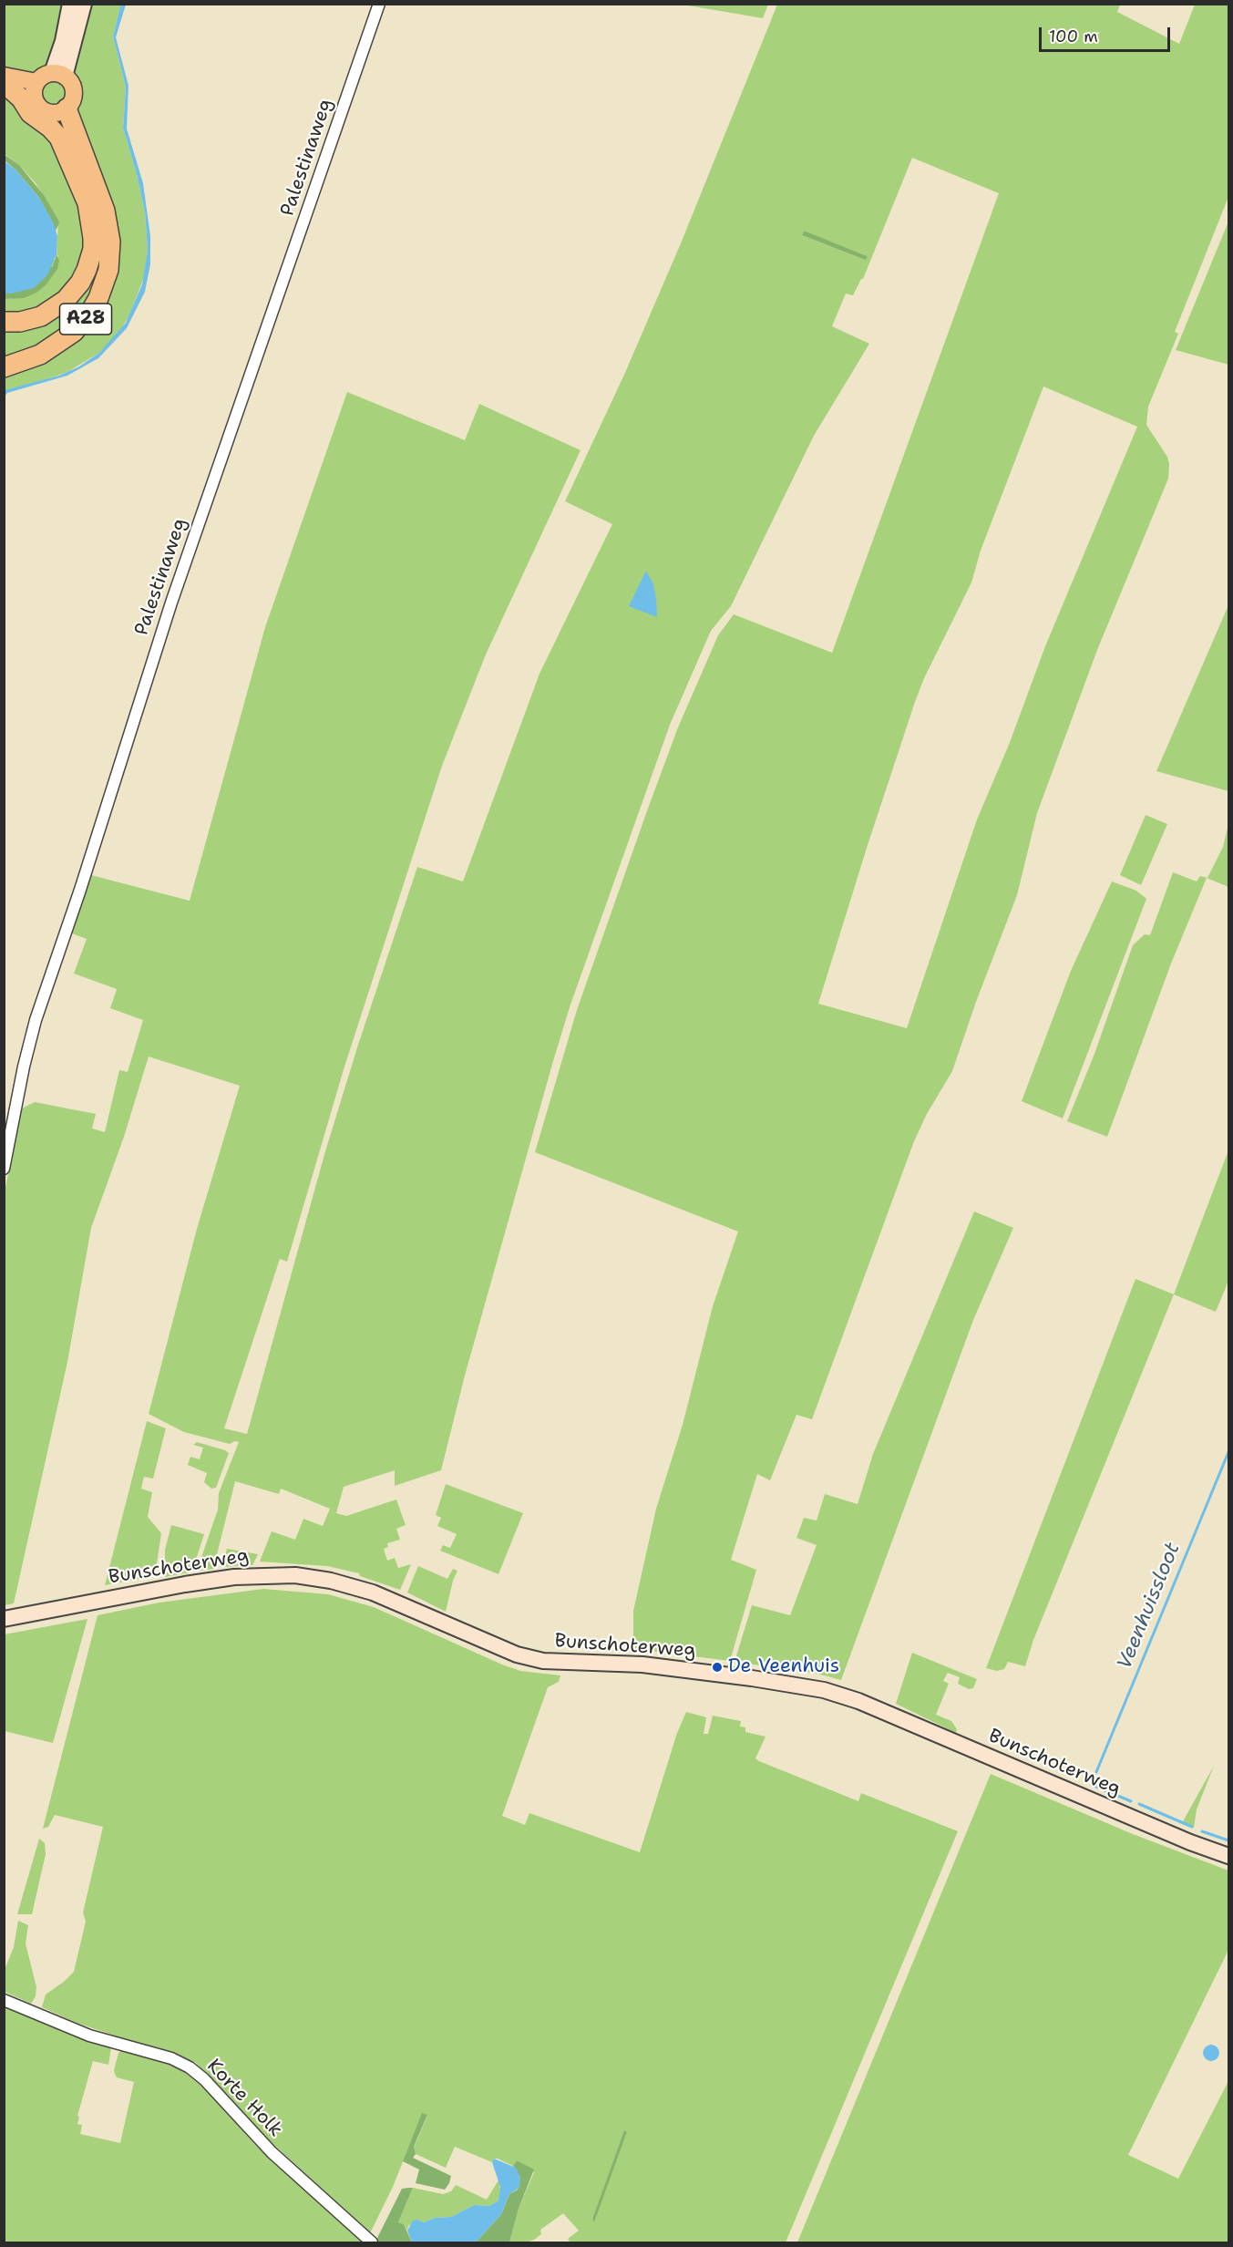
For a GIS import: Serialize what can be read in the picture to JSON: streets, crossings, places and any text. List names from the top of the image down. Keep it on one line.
{"streets":{"highway":["A28"],"main road":["Bunschoterweg"],"street":["Palestinaweg","Korte Holk"]},"water":["Veenhuissloot"],"places":["De Veenhuis"],"scale_bar":"100 m"}
